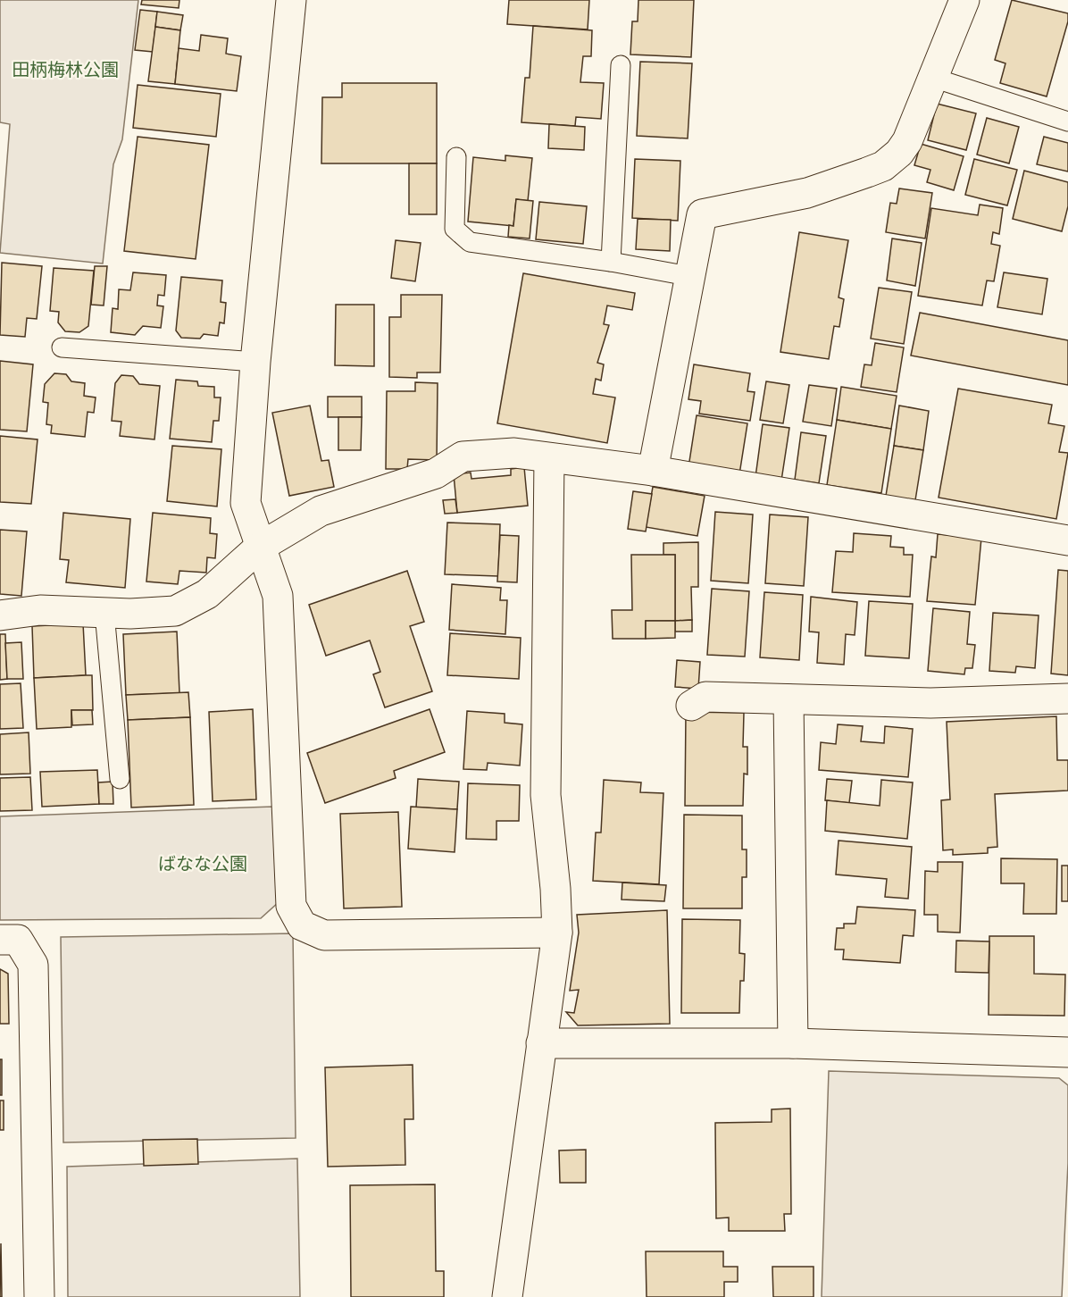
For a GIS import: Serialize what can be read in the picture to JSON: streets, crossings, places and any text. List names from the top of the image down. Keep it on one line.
{"parks":["田柄梅林公園","ばなな公園"]}
